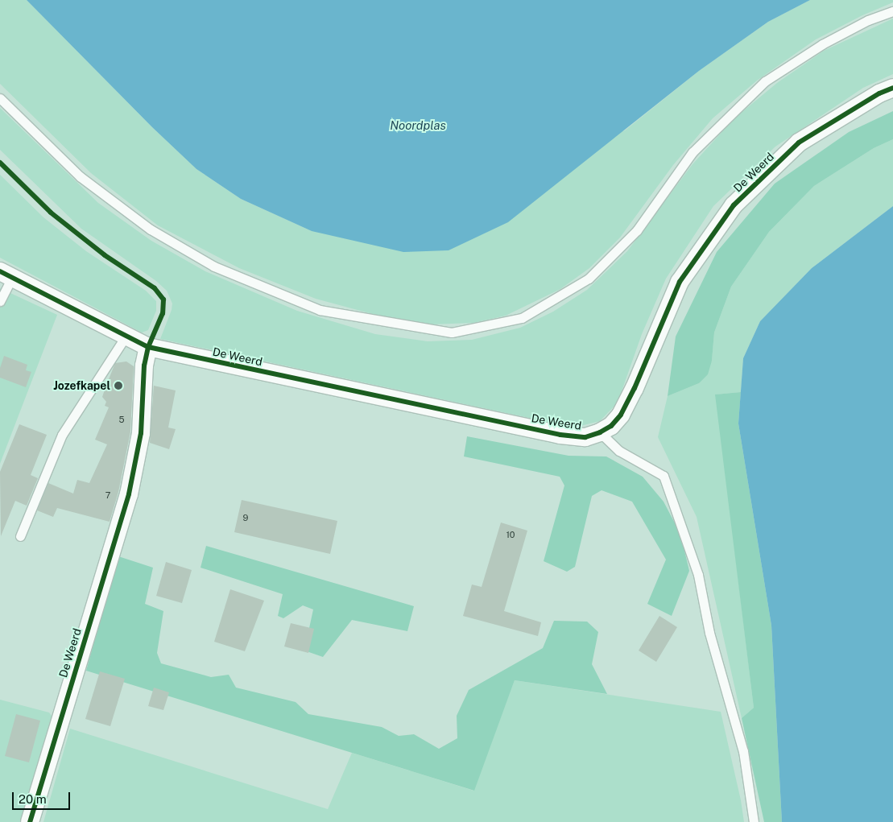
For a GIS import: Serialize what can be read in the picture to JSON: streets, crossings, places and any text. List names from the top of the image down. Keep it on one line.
{"streets":{"street":["De Weerd"]},"water":["Noordplas"],"places":["Jozefkapel"],"house_numbers":["5","7","9","10"],"scale_bar":"20 m"}
